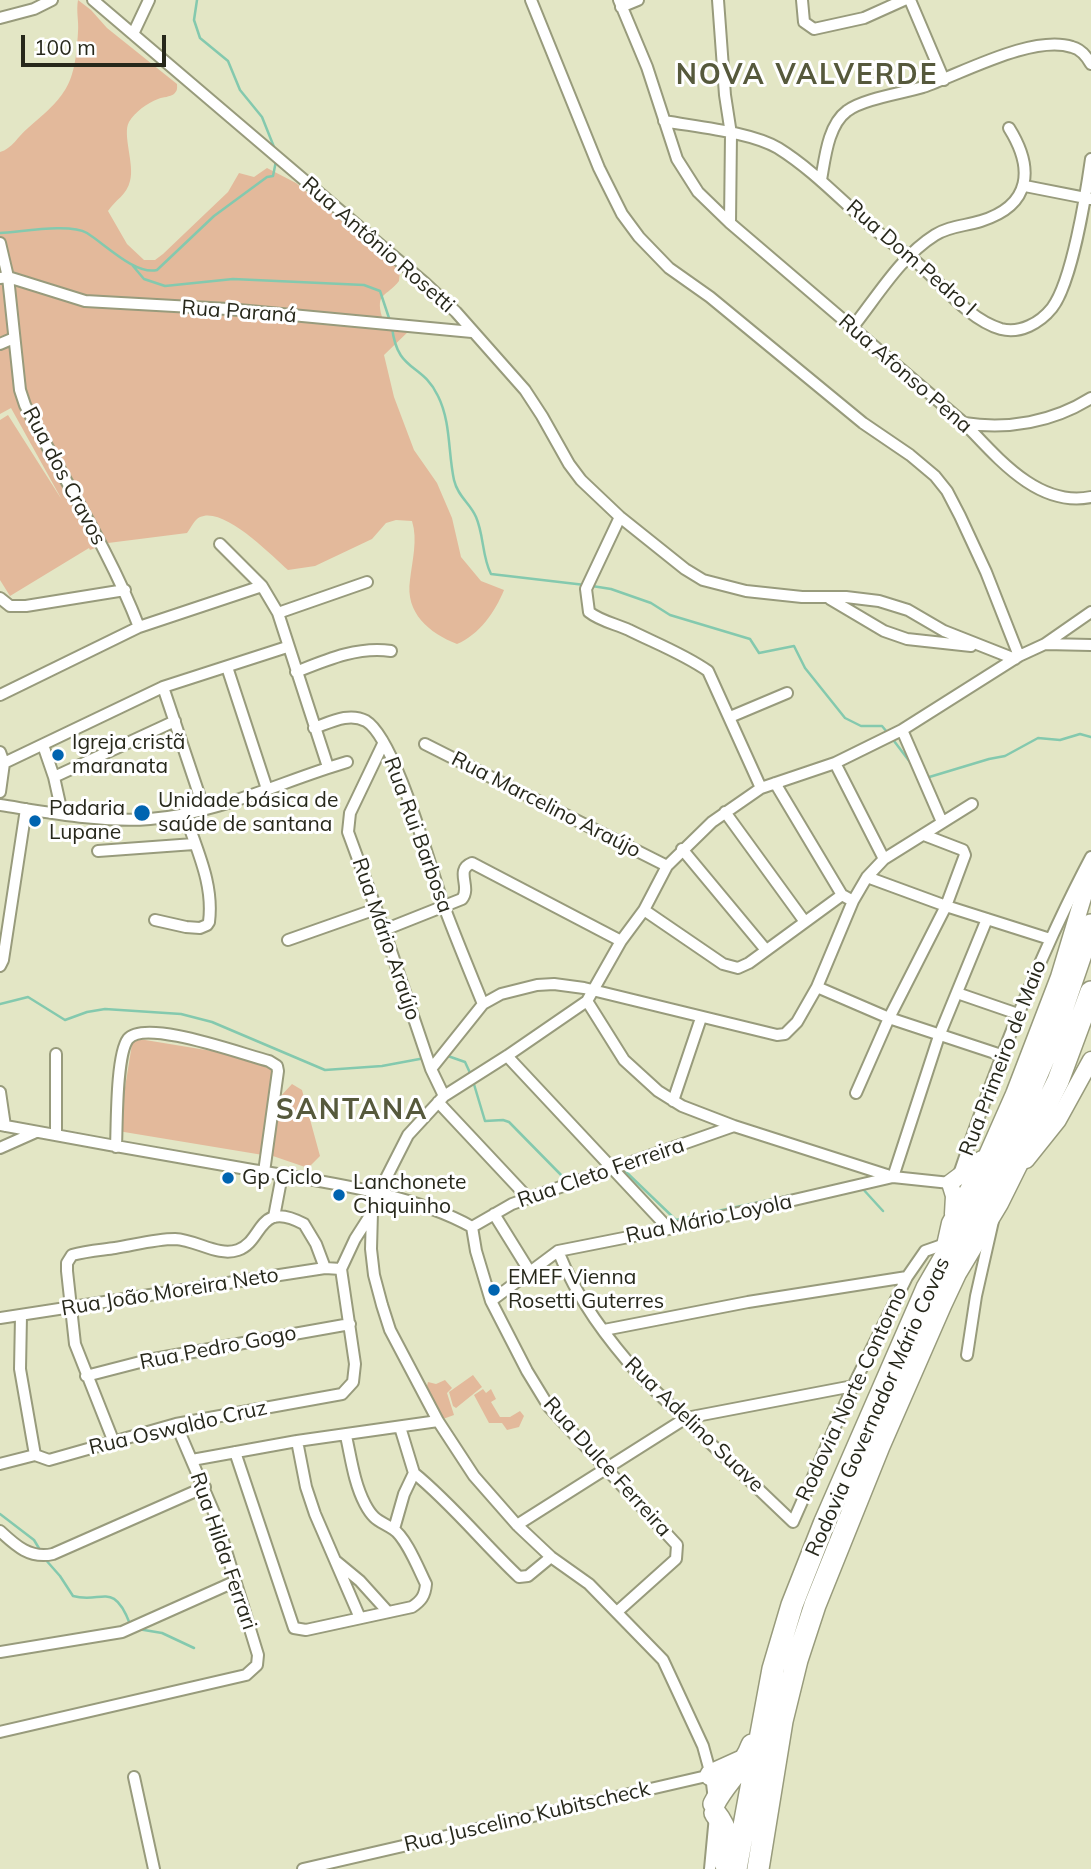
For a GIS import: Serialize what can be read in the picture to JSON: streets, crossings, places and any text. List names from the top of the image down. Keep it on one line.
{"streets":{"highway":["Rodovia Governador Mário Covas"],"street":["Rua Antônio Rosetti","Rua Dom Pedro I","Rua Paraná","Rua Afonso Pena","Rua dos Cravos","Rua Marcelino Araújo","Rua Rui Barbosa","Rua Mário Araújo","Rua Primeiro de Maio","Rua Cleto Ferreira","Rua Mário Loyola","Rua João Moreira Neto","Rua Pedro Gogo","Rodovia Norte Contorno","Rua Adelino Suave","Rua Oswaldo Cruz","Rua Dulce Ferreira","Rua Hilda Ferrari","Rua Juscelino Kubitscheck"]},"crossings":[["Rua Antônio Rosetti","Rua Paraná"],["Rua Dom Pedro I","Rua Afonso Pena"],["Rua Paraná","Rua dos Cravos"],["Rua Rui Barbosa","Rua Mário Araújo"],["Rua Mário Araújo","Rua Cleto Ferreira"],["Rua Cleto Ferreira","Rua Dulce Ferreira"],["Rua Mário Loyola","Rua Adelino Suave"],["Rua Mário Loyola","Rua Dulce Ferreira"],["Rua Pedro Gogo","Rua Oswaldo Cruz"],["Rodovia Norte Contorno","Rodovia Governador Mário Covas"],["Rodovia Norte Contorno","Rua Adelino Suave"],["Rua Oswaldo Cruz","Rua Hilda Ferrari"]],"districts":["NOVA VALVERDE","SANTANA"],"places":["Igreja cristã maranata","Unidade básica de saúde de santana","Padaria Lupane","Gp Ciclo","Lanchonete Chiquinho","EMEF Vienna Rosetti Guterres"],"scale_bar":"100 m"}
